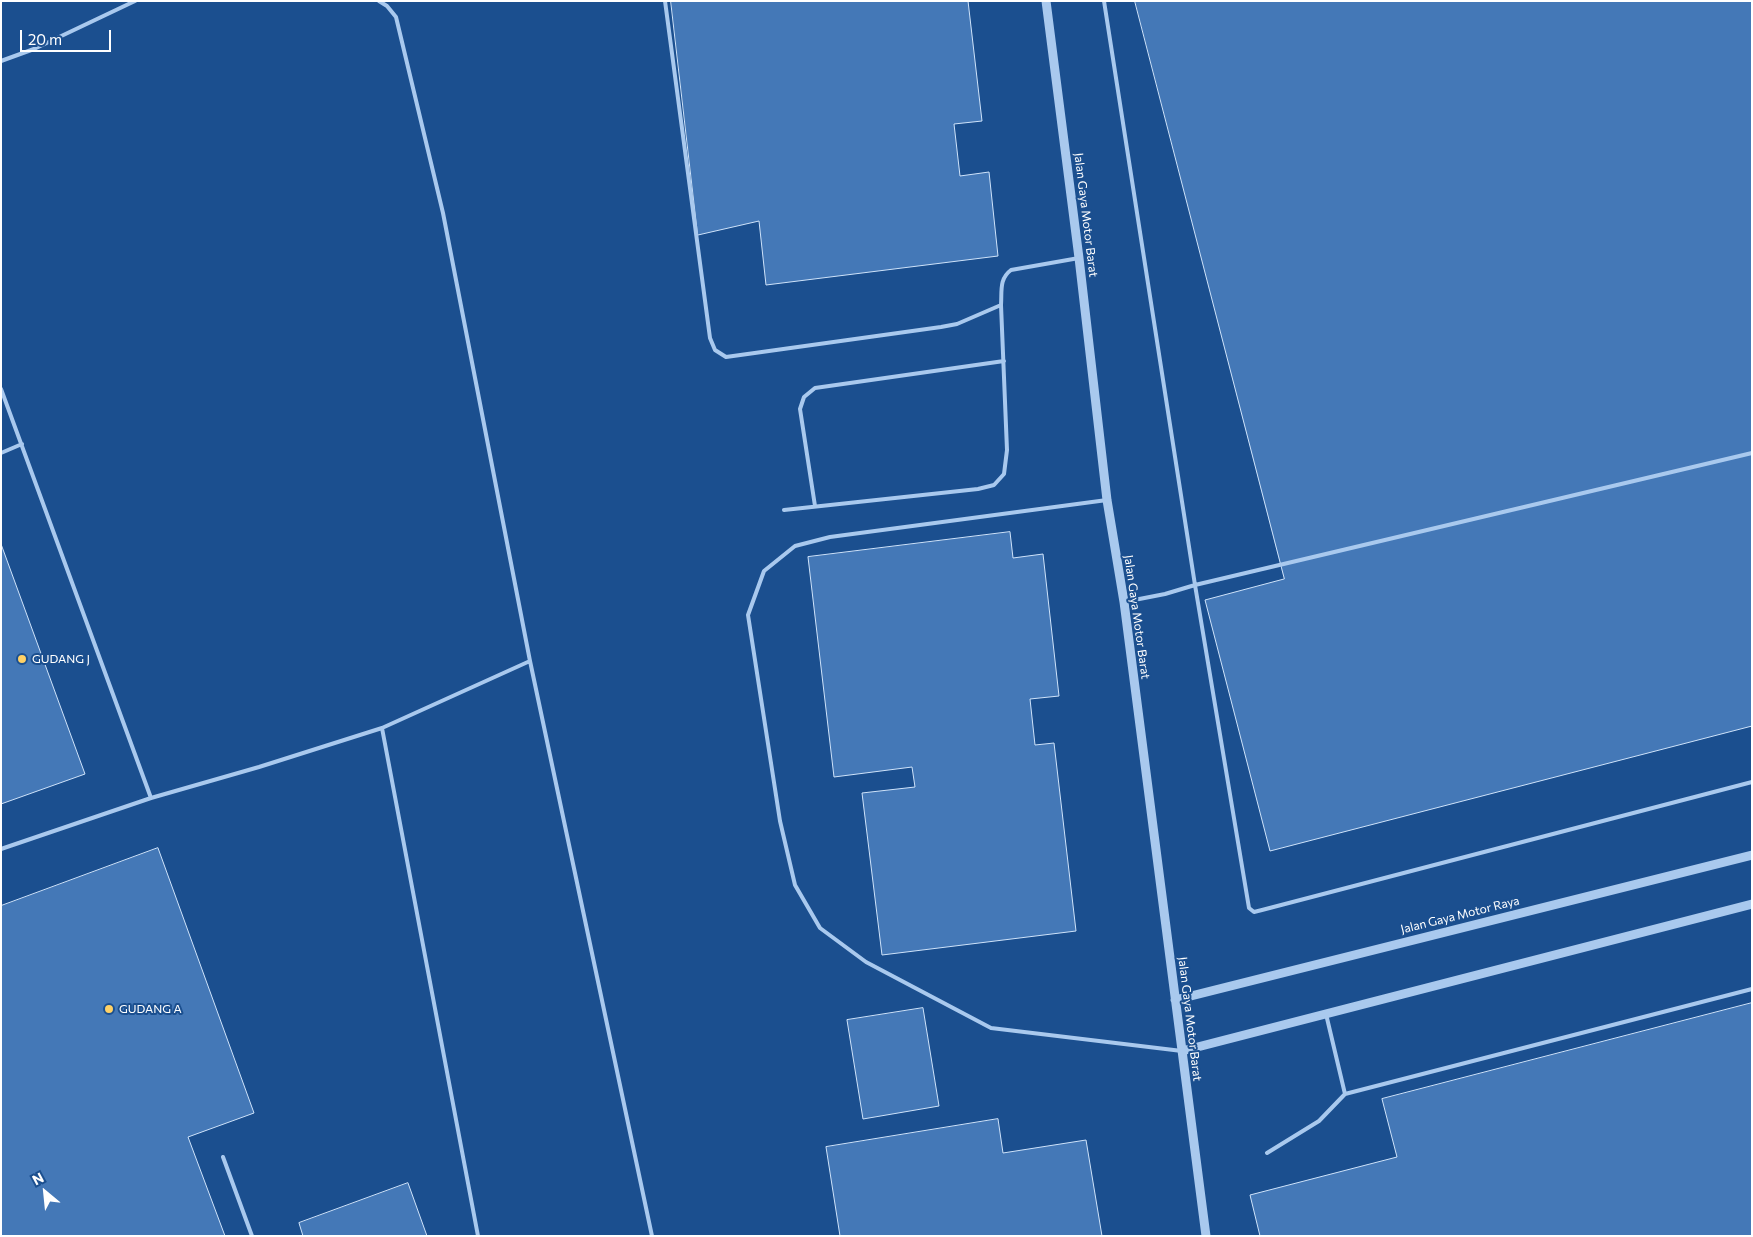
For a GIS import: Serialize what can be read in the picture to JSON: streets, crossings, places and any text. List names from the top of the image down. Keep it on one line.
{"streets":{"street":["Jalan Gaya Motor Barat","Jalan Gaya Motor Raya"]},"crossings":[["Jalan Gaya Motor Barat","Jalan Gaya Motor Raya"]],"places":["GUDANG J","GUDANG A"],"scale_bar":"20 m","north":"top left"}
